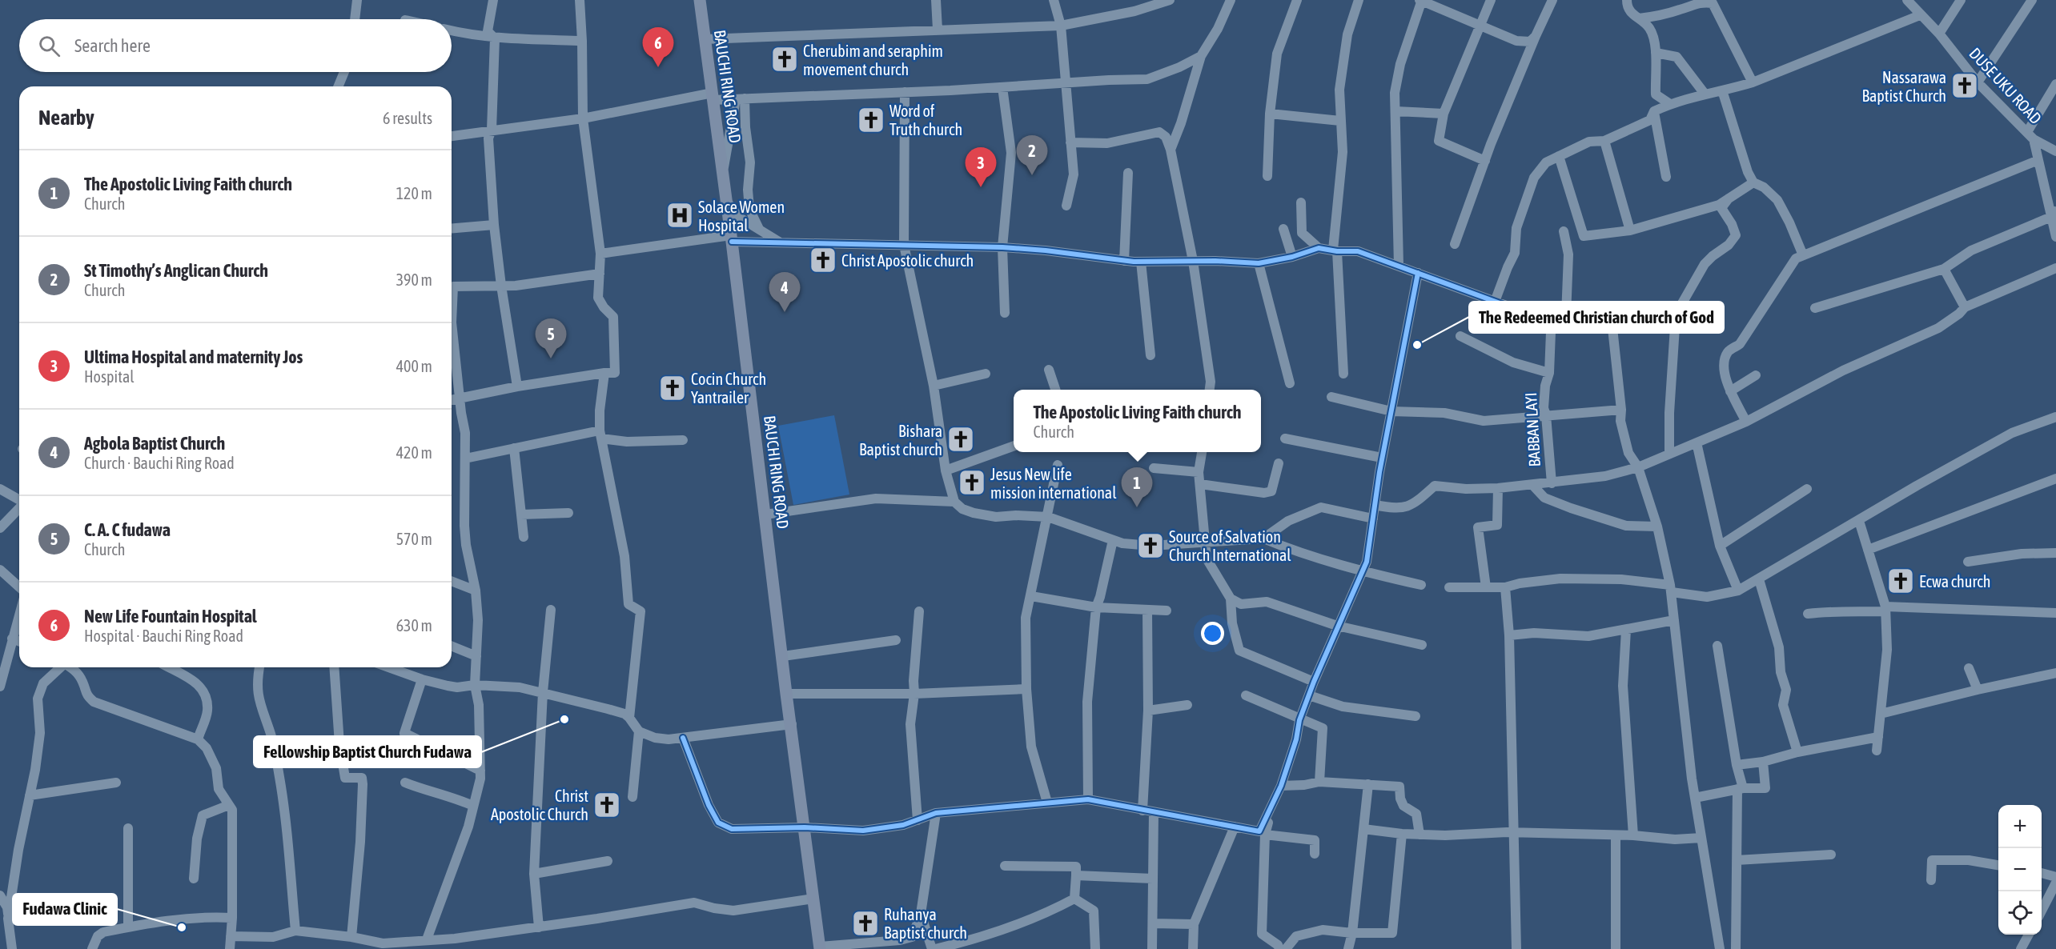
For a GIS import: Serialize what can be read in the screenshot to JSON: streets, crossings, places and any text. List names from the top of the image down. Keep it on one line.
{"streets":{"main road":["BAUCHI RING ROAD"],"street":["DUSE UKU ROAD","BABBAN LAYI"]},"places":{"church":["Cherubim and seraphim movement church","Nassarawa Baptist Church","Word of Truth church","Christ Apostolic church","Cocin Church Yantrailer","Bishara Baptist church","Jesus New life mission international","Source of Salvation Church International","Ecwa church","Christ Apostolic Church","Ruhanya Baptist church"],"hospital":["Solace Women Hospital"],"other":["The Redeemed Christian church of God","Fellowship Baptist Church Fudawa","Fudawa Clinic"]},"page":{"search":"Search here","pins":["6","2","3","4","5","1"],"heading":["Nearby","6 results"],"list":[{"mark":"1","name":"The Apostolic Living Faith church","note":"Church","value":"120 m"},{"mark":"2","name":"St Timothy’s Anglican Church","note":"Church","value":"390 m"},{"mark":"3","name":"Ultima Hospital and maternity Jos","note":"Hospital","value":"400 m"},{"mark":"4","name":"Agbola Baptist Church","note":"Church · Bauchi Ring Road","value":"420 m"},{"mark":"5","name":"C. A. C fudawa","note":"Church","value":"570 m"},{"mark":"6","name":"New Life Fountain Hospital","note":"Hospital · Bauchi Ring Road","value":"630 m"}],"popup":["The Apostolic Living Faith church","Church"],"map_buttons":["+","−"]}}
